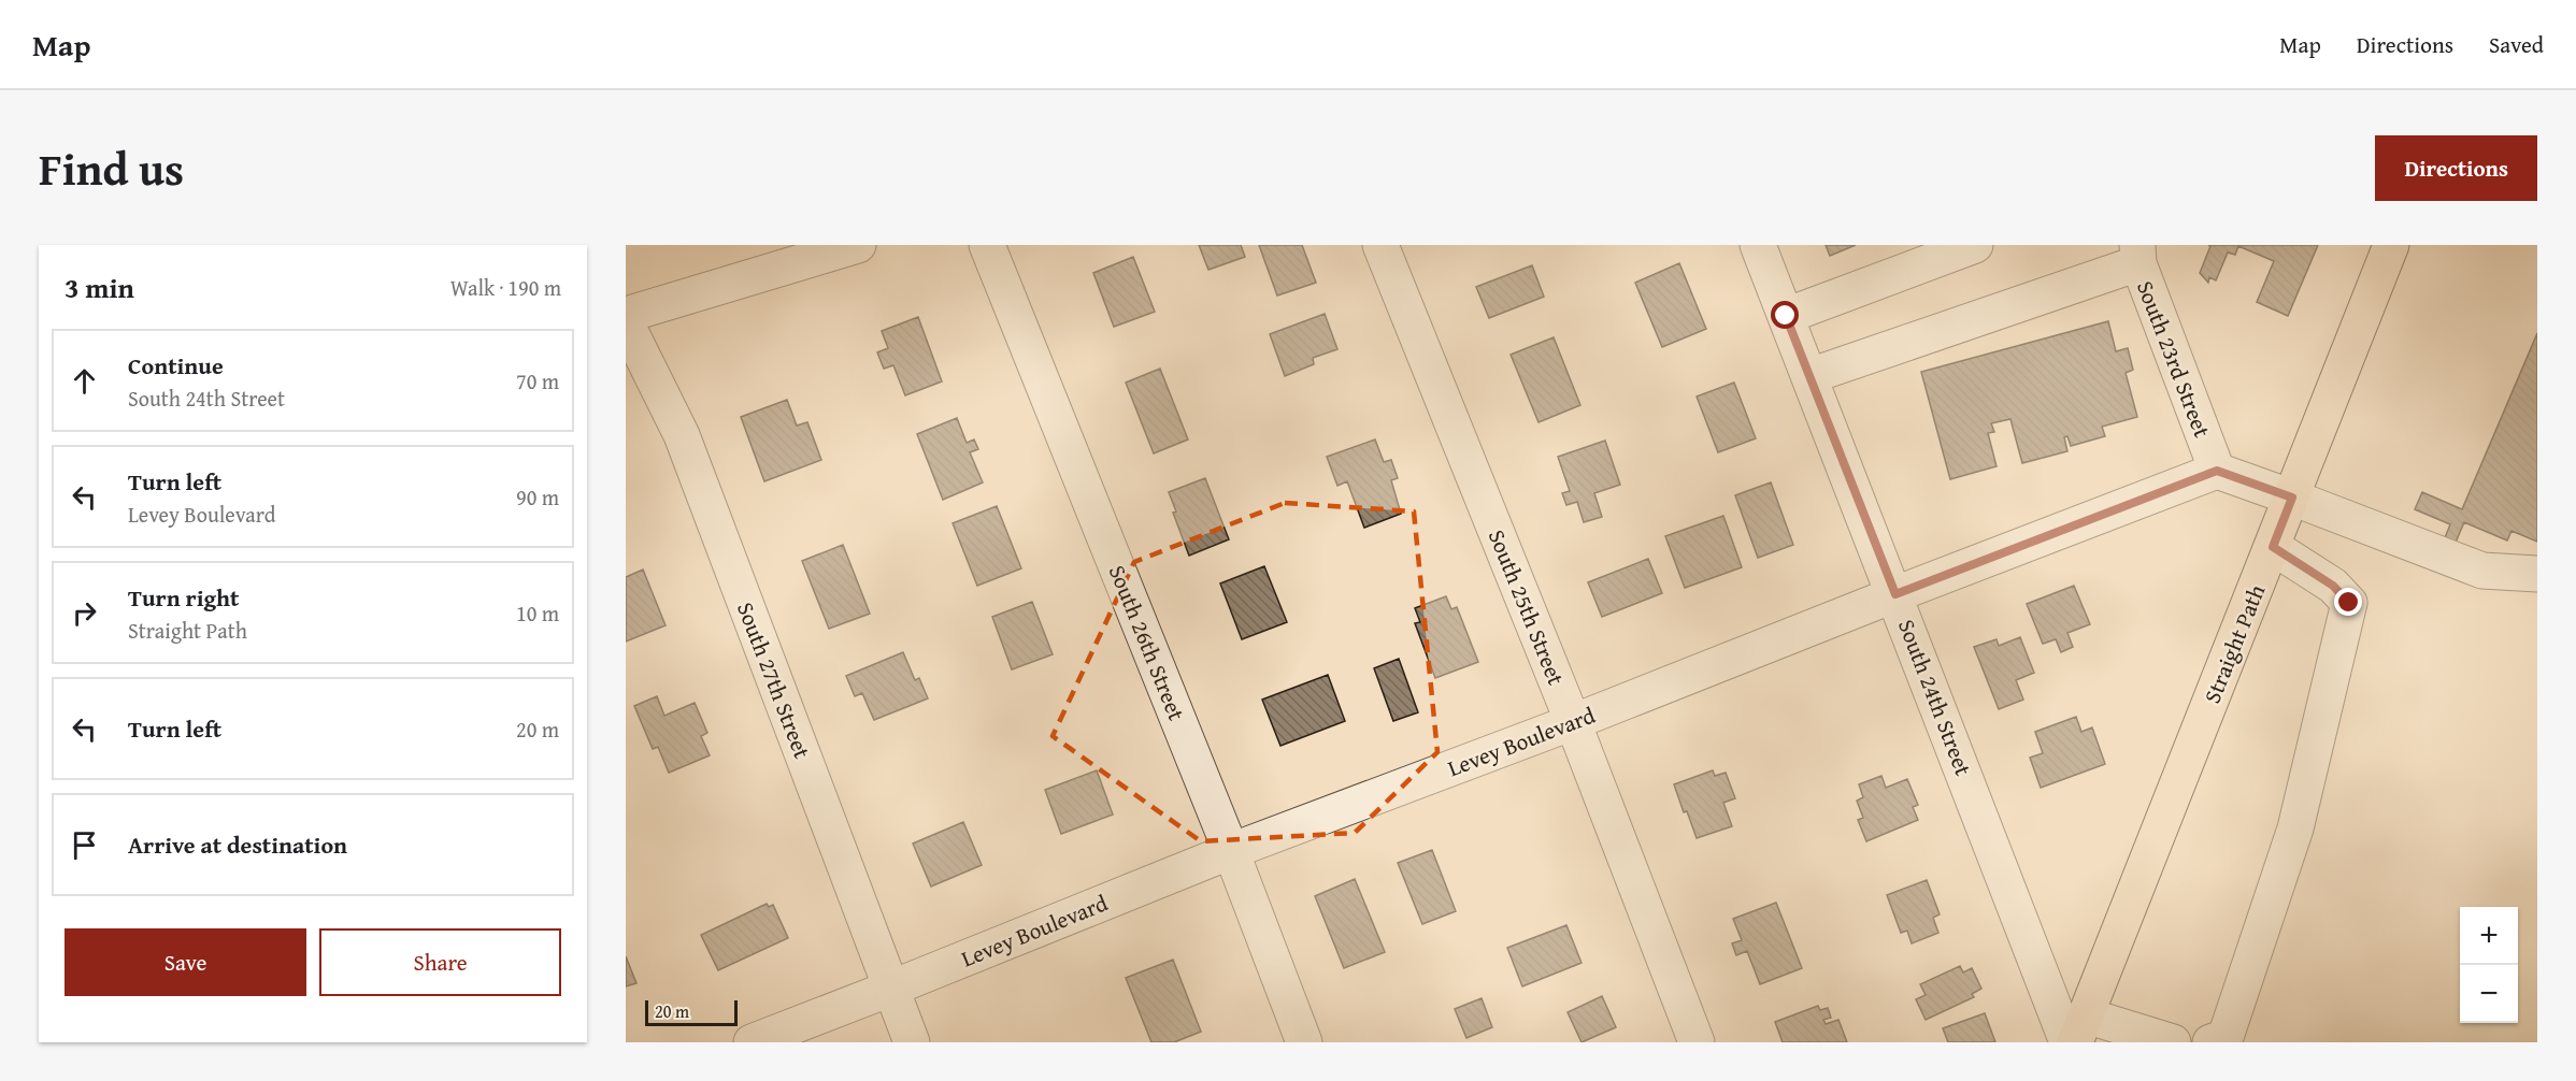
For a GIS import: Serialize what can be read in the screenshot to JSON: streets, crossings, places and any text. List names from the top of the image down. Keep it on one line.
{"streets":{"main road":["Straight Path"],"street":["South 23rd Street","South 25th Street","South 26th Street","South 27th Street","South 24th Street","Levey Boulevard"]},"crossings":[["South 23rd Street","Levey Boulevard"],["South 25th Street","Levey Boulevard"],["South 26th Street","Levey Boulevard"],["Straight Path","South 24th Street"],["South 27th Street","Levey Boulevard"],["South 24th Street","Levey Boulevard"]],"scale_bar":"20 m","page":{"header":"Map","nav":["Map","Directions","Saved"],"title":"Find us","buttons":["Directions",["Save","Share"]],"heading":["3 min","Walk · 190 m"],"list":[["Continue","South 24th Street","70 m"],["Turn left","Levey Boulevard","90 m"],["Turn right","Straight Path","10 m"],["Turn left","20 m"],"Arrive at destination"],"map_buttons":["+","−"],"scale":"20 m"}}
